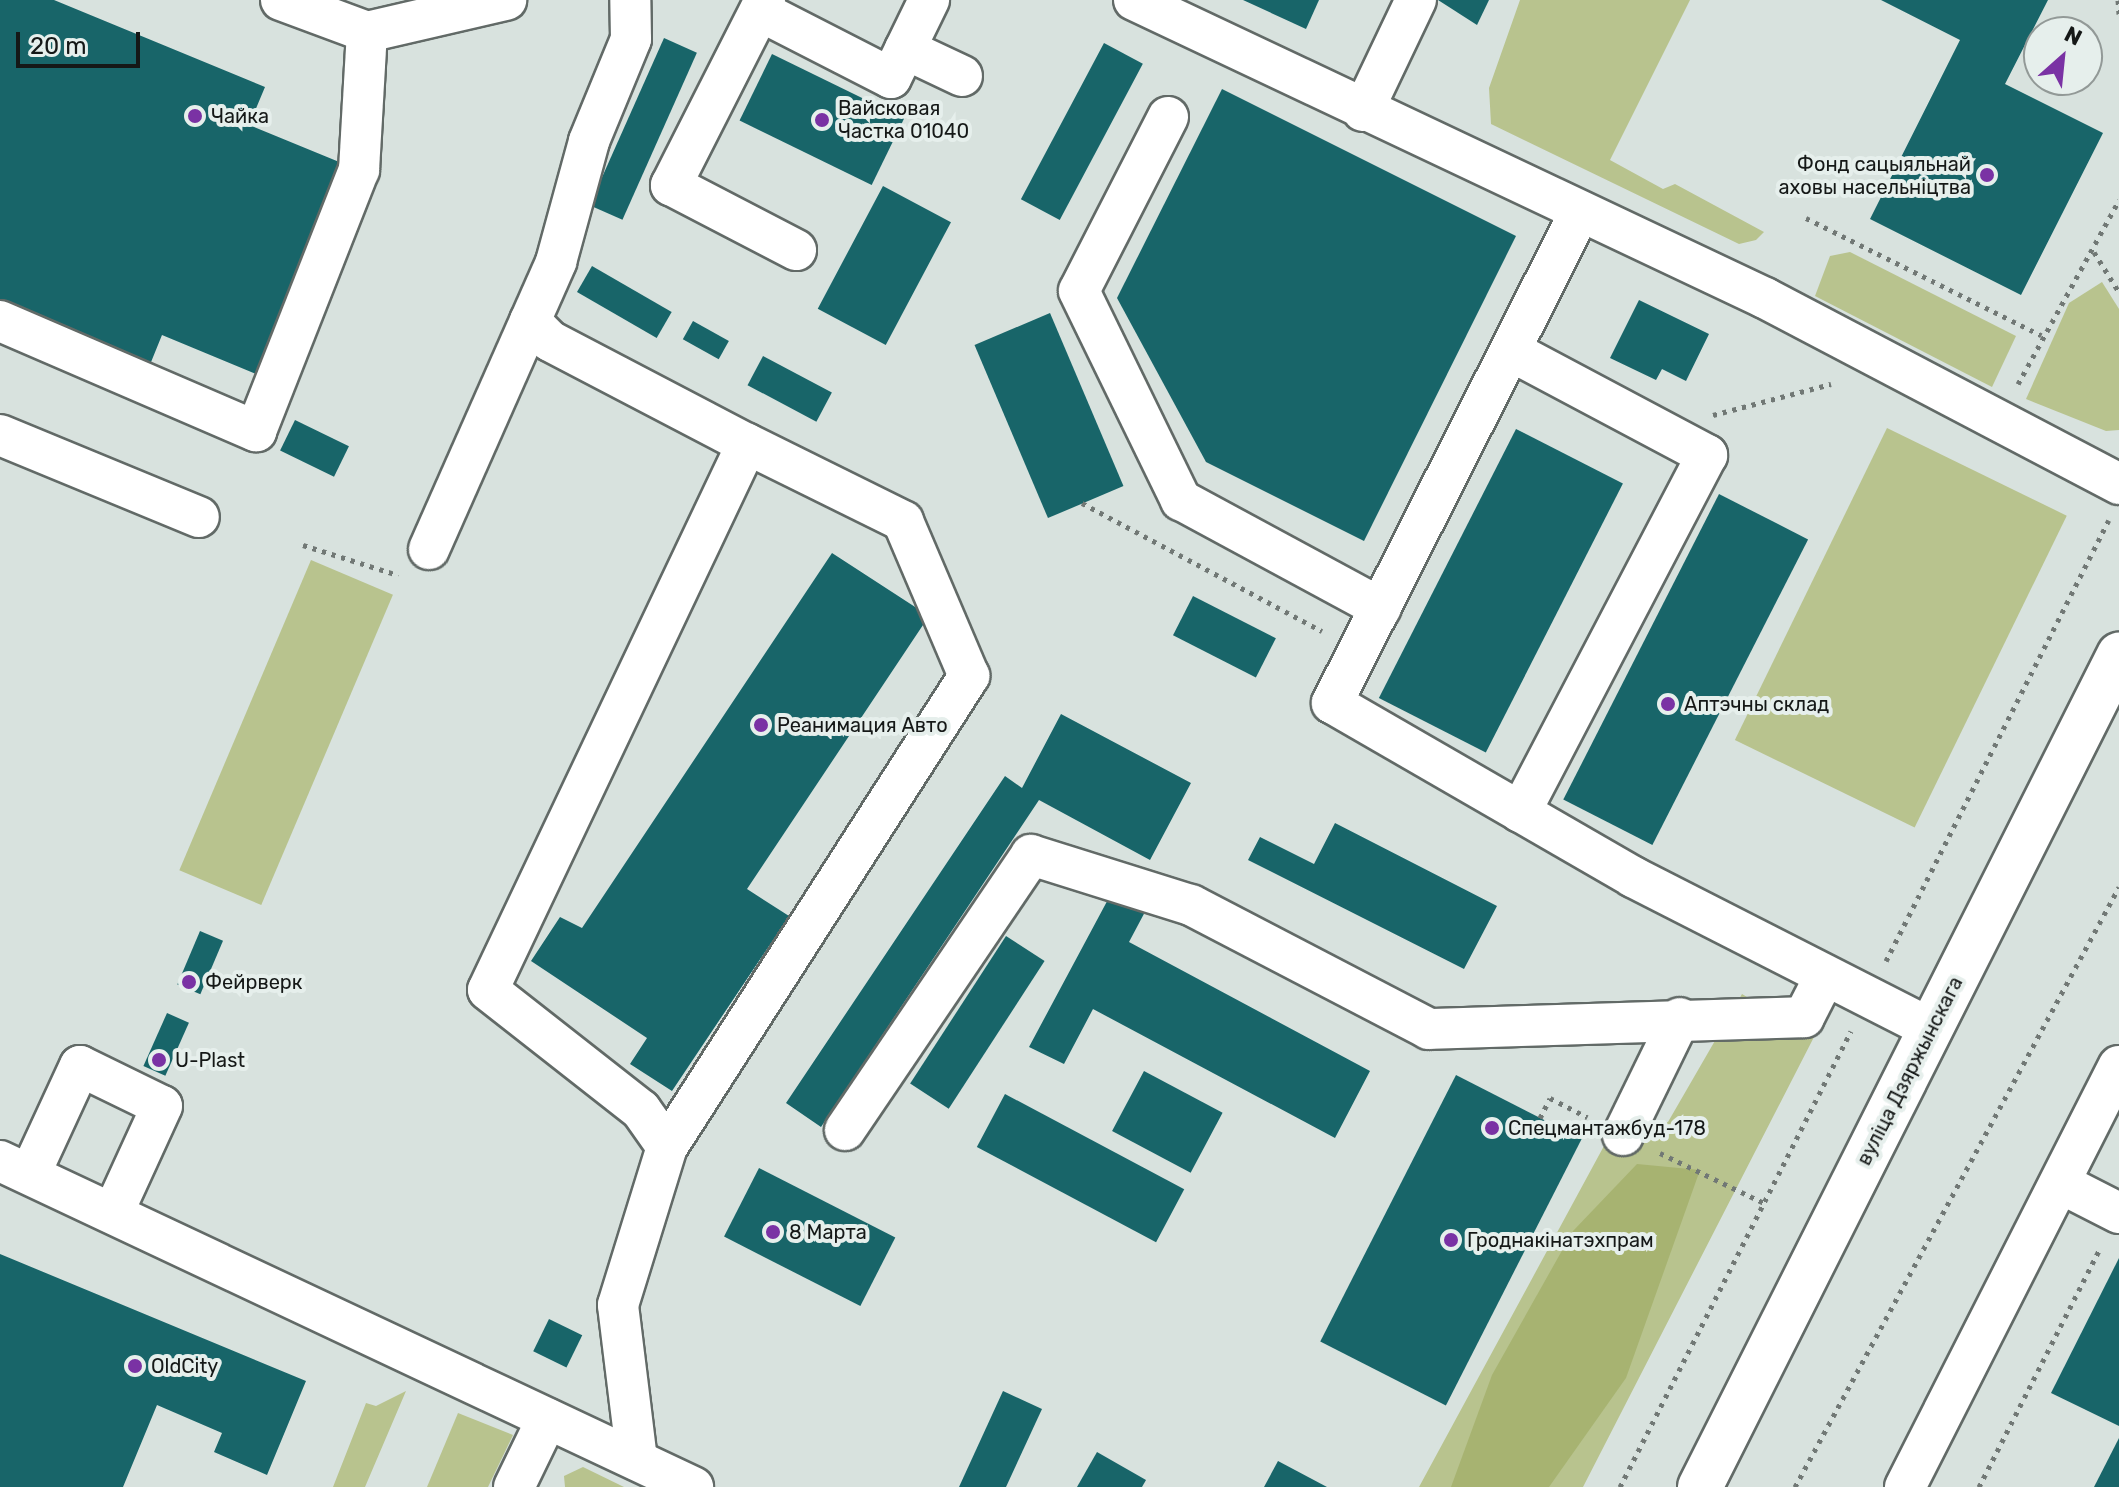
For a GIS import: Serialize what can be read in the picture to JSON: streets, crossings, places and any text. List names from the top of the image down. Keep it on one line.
{"streets":{"main road":["вуліца Дзяржынскага"]},"places":["Чайка","Вайсковая Частка 01040","Фонд сацыяльнай аховы насельніцтва","Аптэчны склад","Реанимация Авто","Фейрверк","U-Plast","Спецмантажбуд-178","8 Марта","Гроднакінатэхпрам","OldCity"],"scale_bar":"20 m","north":"top right"}
